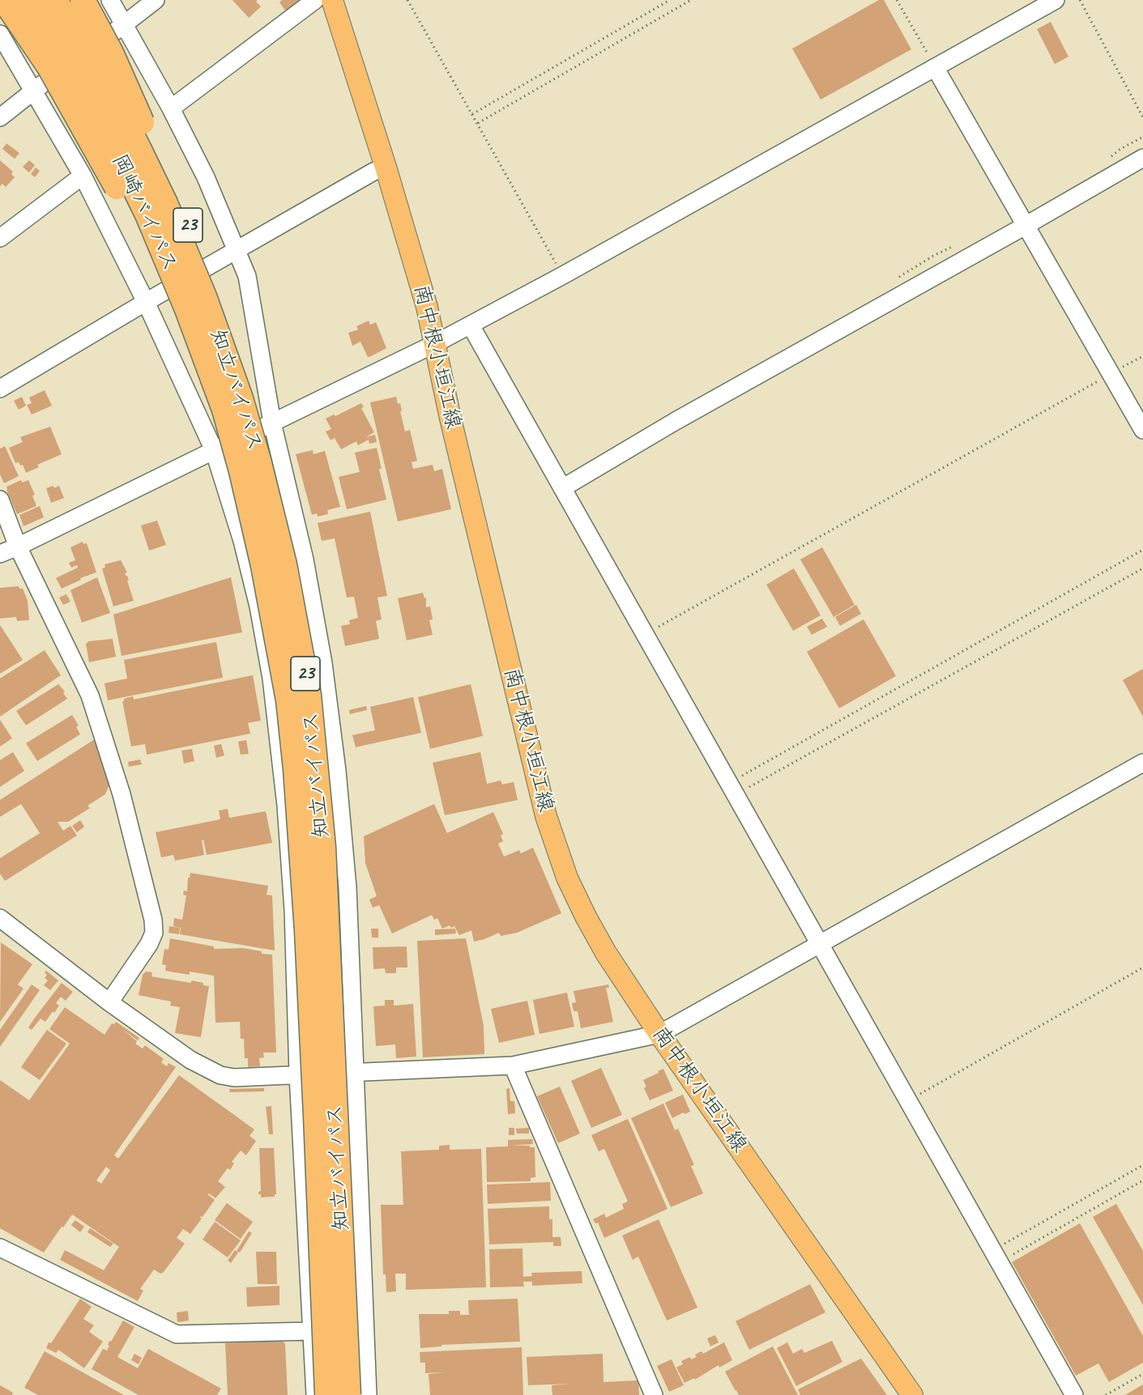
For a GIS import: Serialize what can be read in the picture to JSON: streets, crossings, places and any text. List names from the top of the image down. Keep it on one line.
{"streets":{"highway":["岡崎バイパス","23","知立バイパス"],"main road":["南中根小垣江線"]},"crossings":[["岡崎バイパス","23"],["岡崎バイパス","知立バイパス"],["23","知立バイパス"]]}
